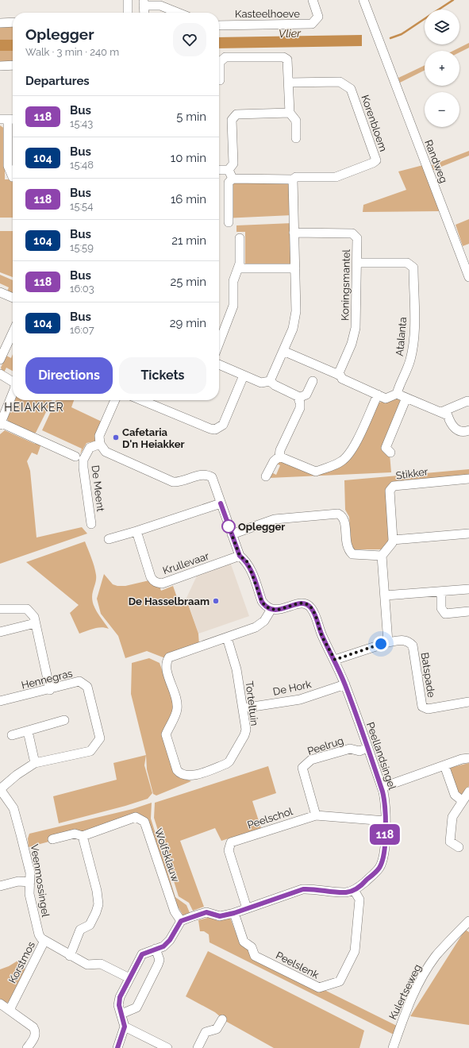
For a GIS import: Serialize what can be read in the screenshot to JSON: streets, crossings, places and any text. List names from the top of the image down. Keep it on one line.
{"streets":{"street":["Kasteelhoeve","Korenbloem","Randweg","Koningsmantel","Atalanta","Stikker","De Meent","Krullevaar","Batspade","Hennegras","De Hork","Torteltuin","Peelrug","Peellandsingel","Peelschol","Wolfsklauw","Veenmossingel","Korstmos","Peelslenk","Kulertseweg"]},"crossings":[["Koningsmantel","Atalanta"],["Hennegras","Veenmossingel"],["De Hork","Torteltuin"],["De Hork","Peellandsingel"],["Torteltuin","Peellandsingel"],["Peelrug","Peellandsingel"],["Peelrug","Peelschol"],["Peellandsingel","Peelschol"],["Peellandsingel","Peelslenk"],["Veenmossingel","Korstmos"]],"districts":["HEIAKKER"],"water":["Vlier"],"places":["Cafetaria D'n Heiakker","Oplegger","De Hasselbraam"],"lines":["bus line 118"],"page":{"on_map":"118","map_buttons":["+","−"],"heading":[["Oplegger","Walk · 3 min · 240 m"],"Departures"],"list":[{"mark":"118","name":"Bus","note":"15:43","value":"5 min"},{"mark":"104","name":"Bus","note":"15:48","value":"10 min"},{"mark":"118","name":"Bus","note":"15:54","value":"16 min"},{"mark":"104","name":"Bus","note":"15:59","value":"21 min"},{"mark":"118","name":"Bus","note":"16:03","value":"25 min"},{"mark":"104","name":"Bus","note":"16:07","value":"29 min"}],"buttons":["Directions","Tickets"]}}
